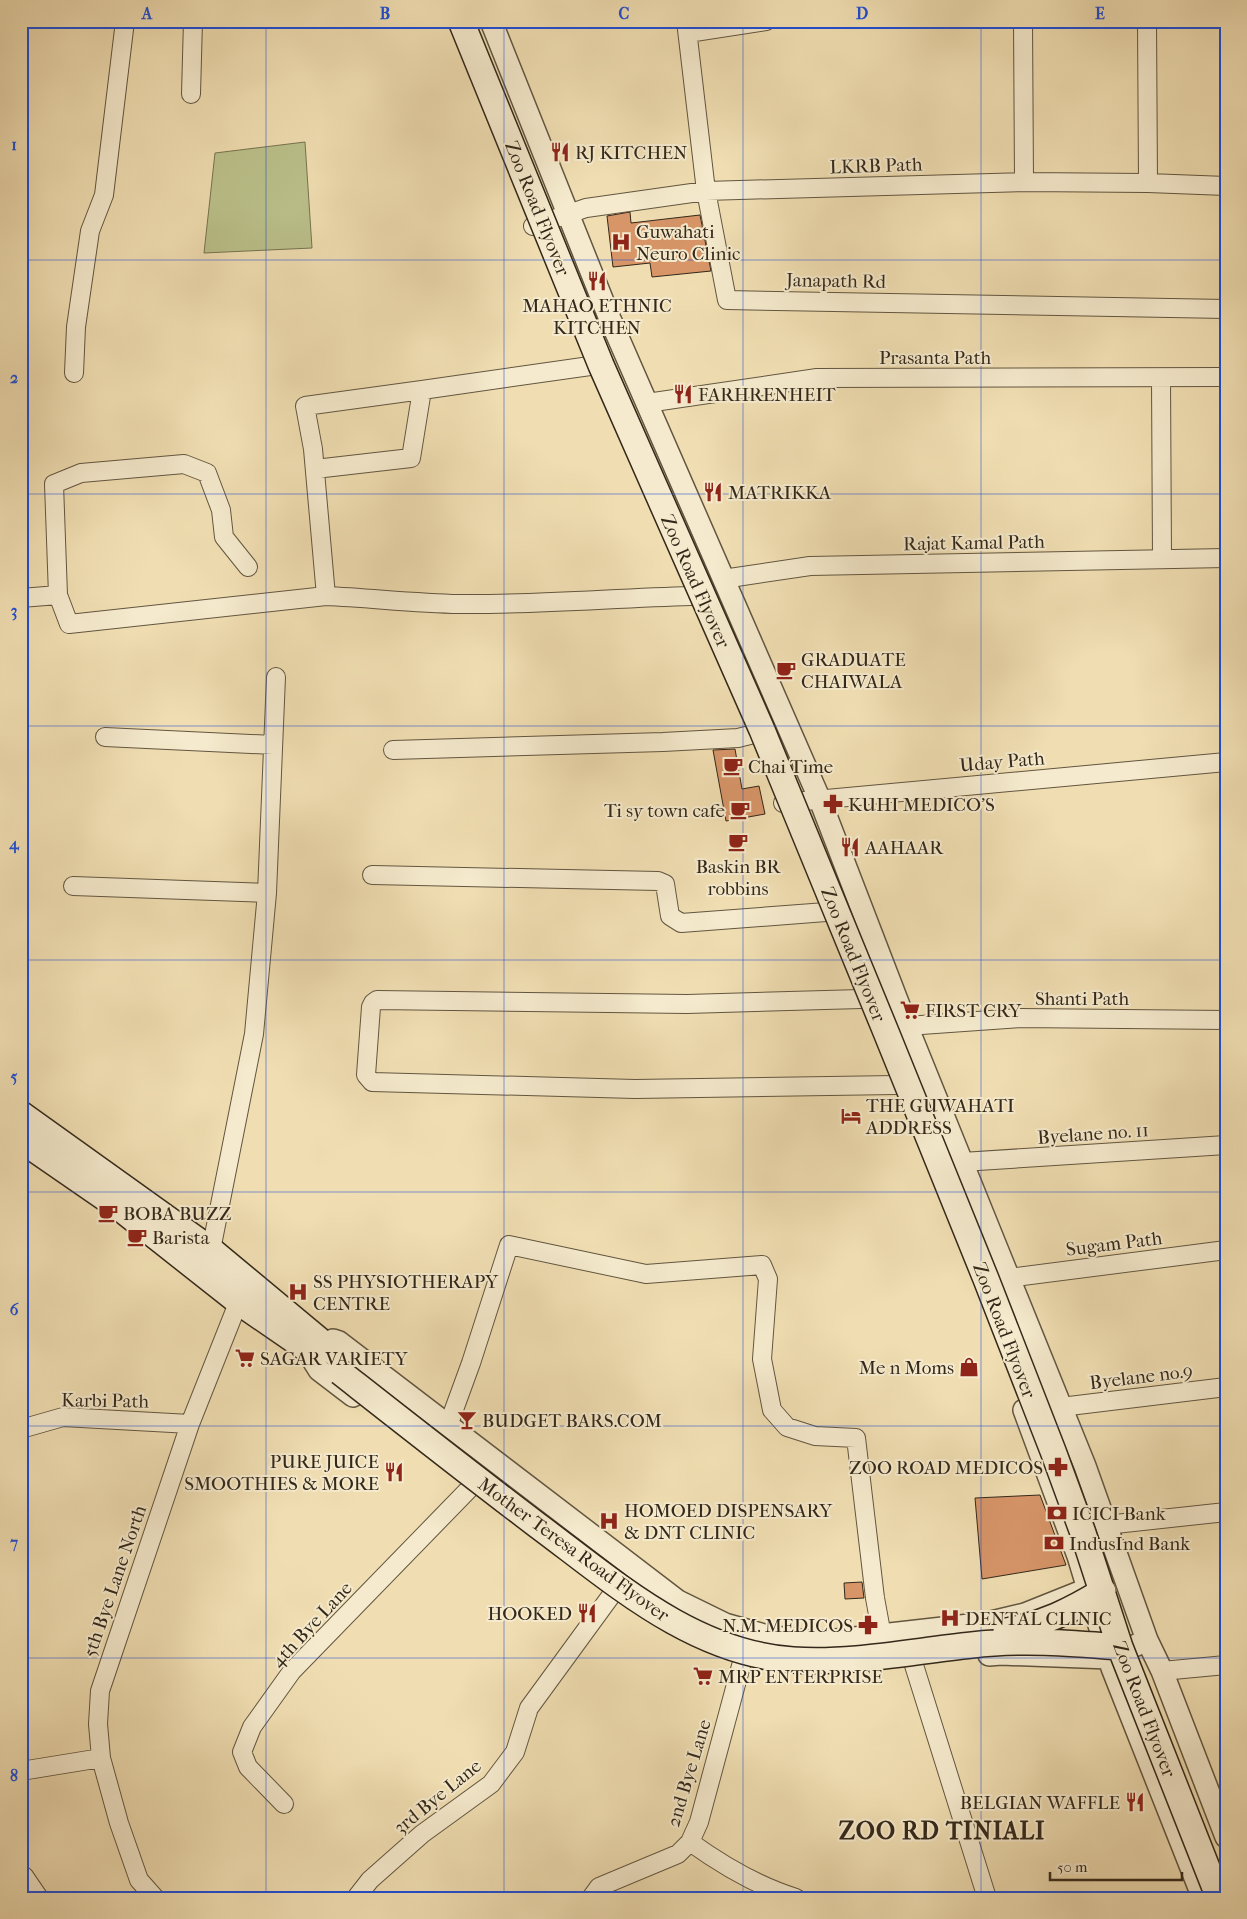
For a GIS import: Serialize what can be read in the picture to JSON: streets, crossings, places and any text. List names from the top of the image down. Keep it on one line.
{"streets":{"main road":["Zoo Road Flyover","Mother Teresa Road Flyover"],"street":["LKRB Path","Janapath Rd","Prasanta Path","Rajat Kamal Path","Uday Path","Shanti Path","Byelane no. 11","Sugam Path","Byelane no.9","Karbi Path","5th Bye Lane North","4th Bye Lane","2nd Bye Lane","3rd Bye Lane"]},"crossings":[["LKRB Path","Janapath Rd"],["Zoo Road Flyover","Mother Teresa Road Flyover"],["Karbi Path","5th Bye Lane North"],["Mother Teresa Road Flyover","5th Bye Lane North"]],"districts":["ZOO RD TINIALI"],"places":{"restaurant":["RJ KITCHEN","MAHAO ETHNIC KITCHEN","FARHRENHEIT","MATRIKKA","AAHAAR","PURE JUICE SMOOTHIES & MORE","HOOKED","BELGIAN WAFFLE"],"hospital":["Guwahati Neuro Clinic","SS PHYSIOTHERAPY CENTRE","HOMOED DISPENSARY & DNT CLINIC","DENTAL CLINIC"],"cafe":["GRADUATE CHAIWALA","Chai Time","Ti sy town cafe","Baskin BR robbins","BOBA BUZZ","Barista"],"pharmacy":["KUHI MEDICO'S","ZOO ROAD MEDICOS","N.M. MEDICOS"],"supermarket":["FIRST CRY","SAGAR VARIETY","MRP ENTERPRISE"],"hotel":["THE GUWAHATI ADDRESS"],"shop":["Me n Moms"],"bar":["BUDGET BARS.COM"],"bank":["ICICI Bank","IndusInd Bank"]},"scale_bar":"50 m","grid":{"columns":["A","B","C","D","E"],"rows":["1","2","3","4","5","6","7","8"]}}
